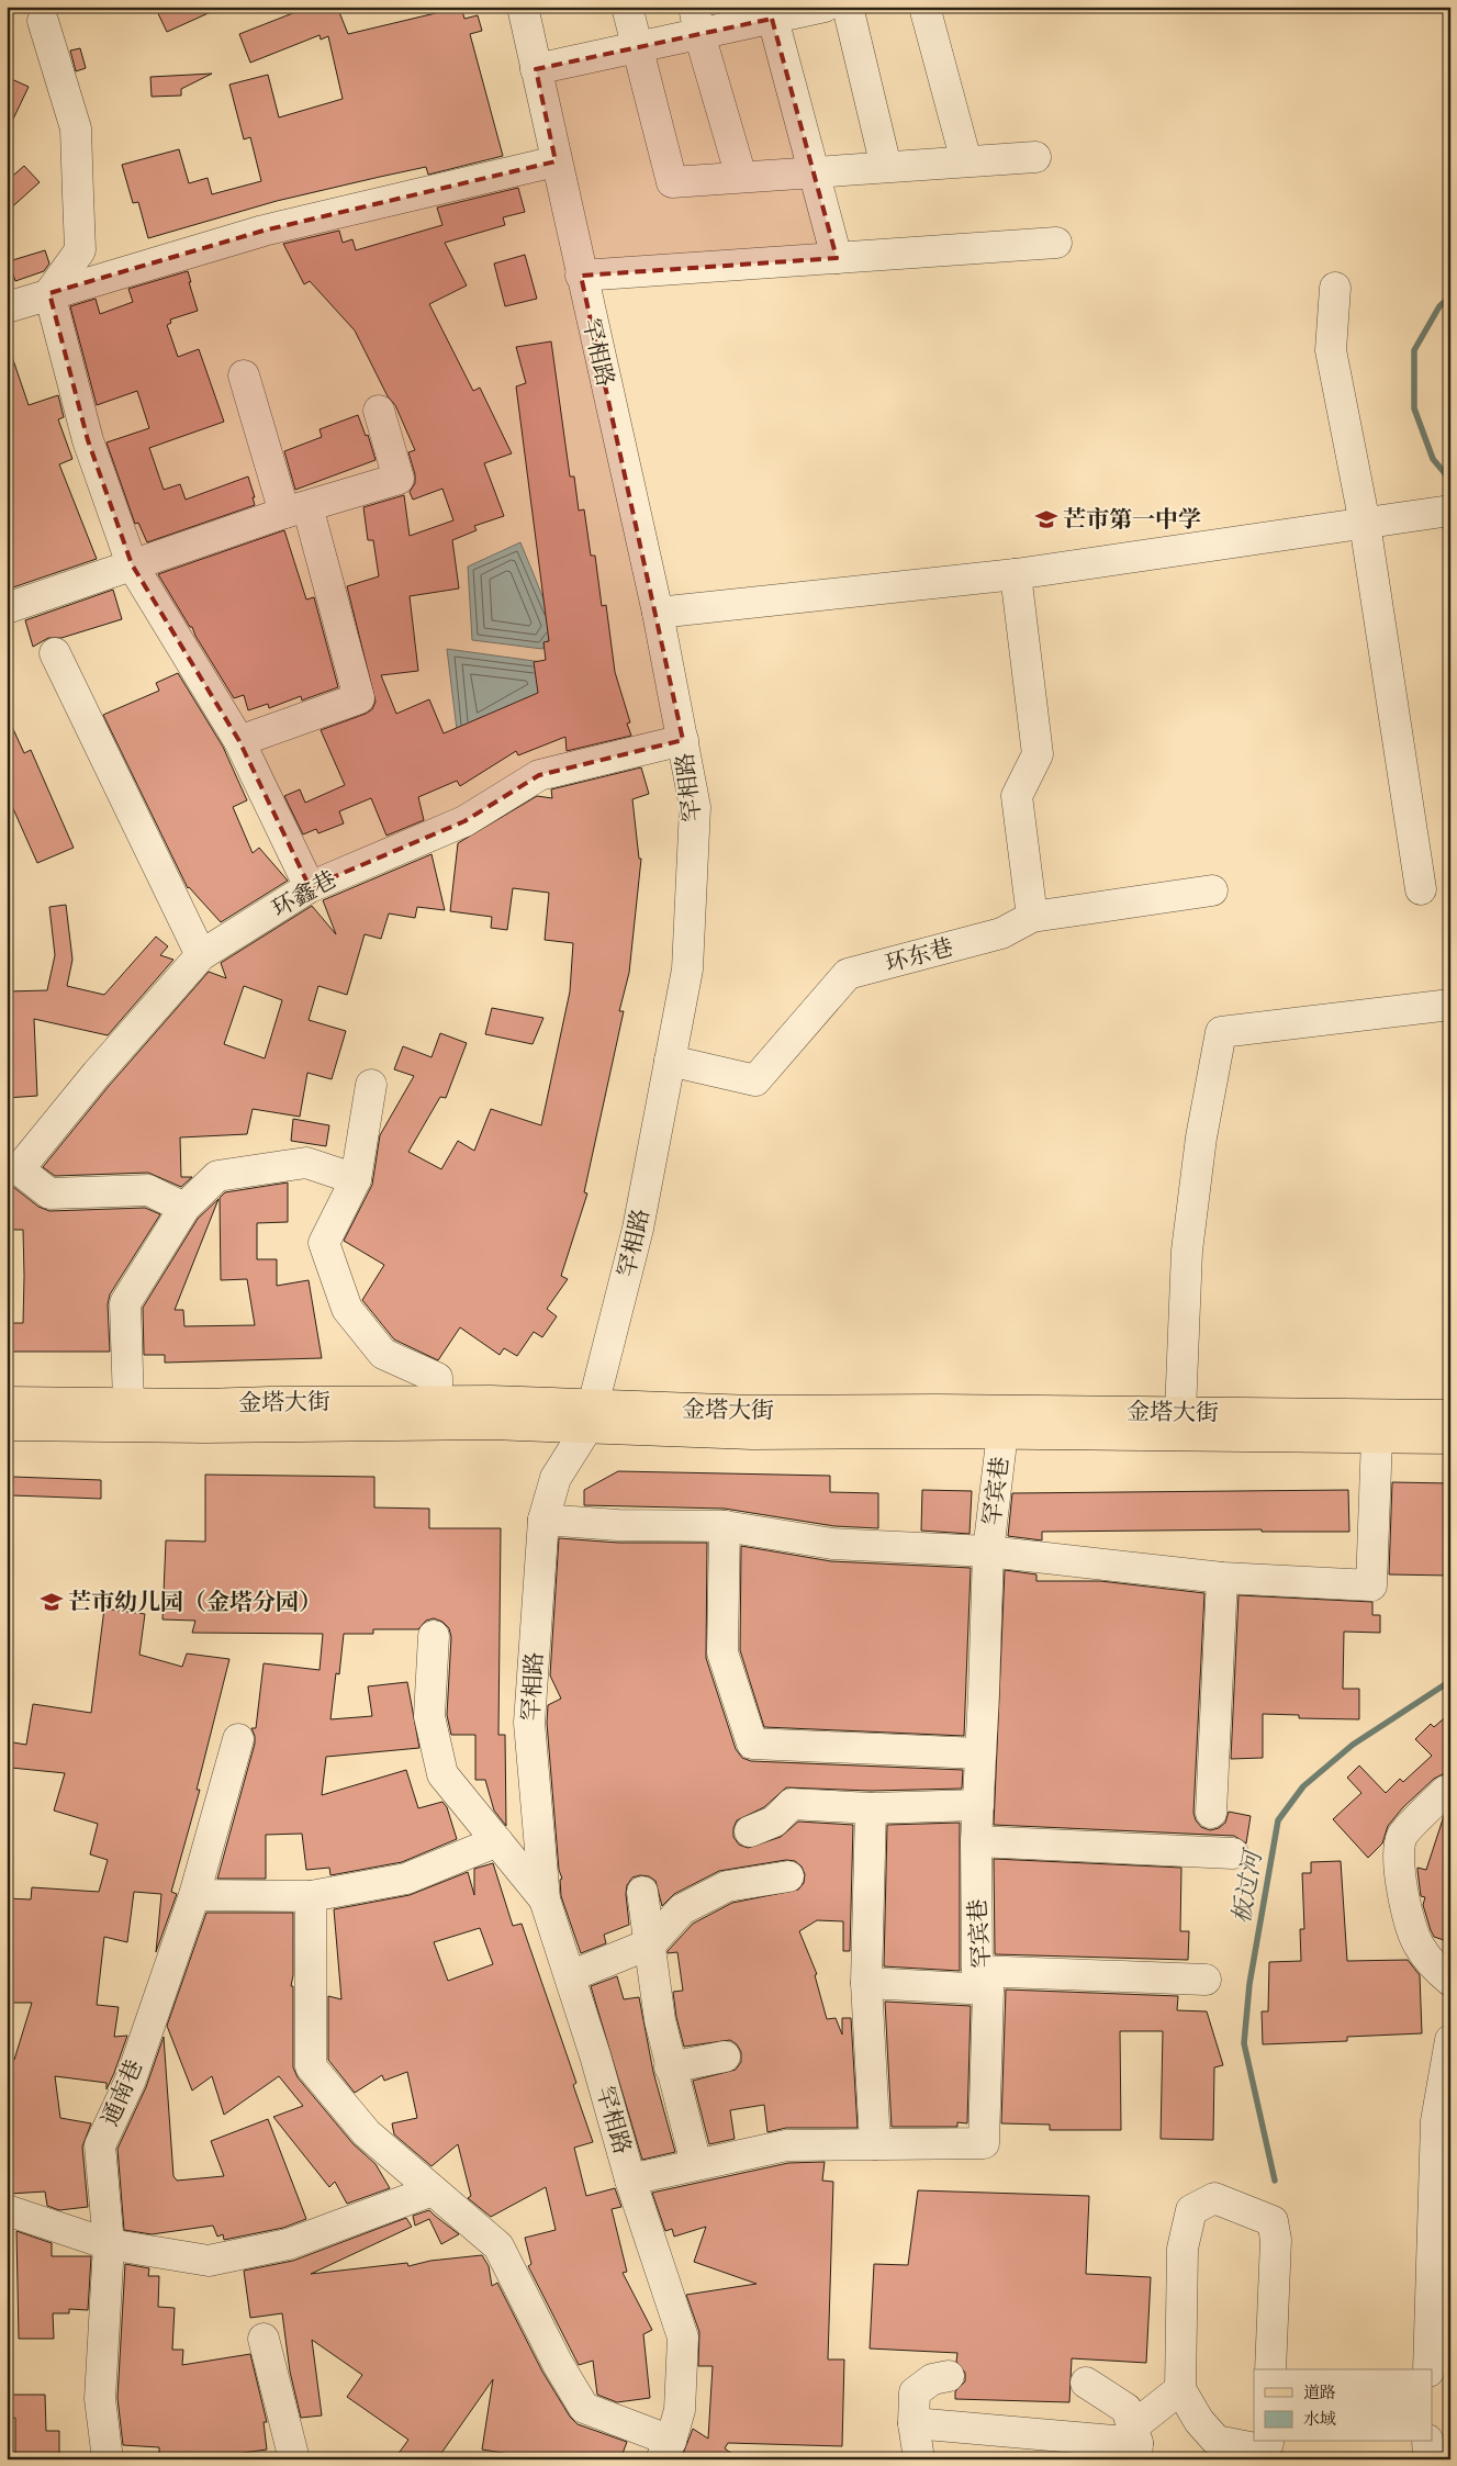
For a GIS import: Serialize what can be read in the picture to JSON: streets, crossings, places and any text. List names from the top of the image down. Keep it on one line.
{"streets":{"main road":["金塔大街"],"street":["罕相路","环鑫巷","环东巷","罕宾巷","通南巷"]},"crossings":[["罕相路","环鑫巷"],["罕相路","环东巷"],["罕相路","金塔大街"],["罕相路","罕宾巷"],["金塔大街","罕宾巷"]],"water":["板过河"],"places":{"school or university":["芒市第一中学","芒市幼儿园（金塔分园）"]},"legend":["道路","水域"]}
